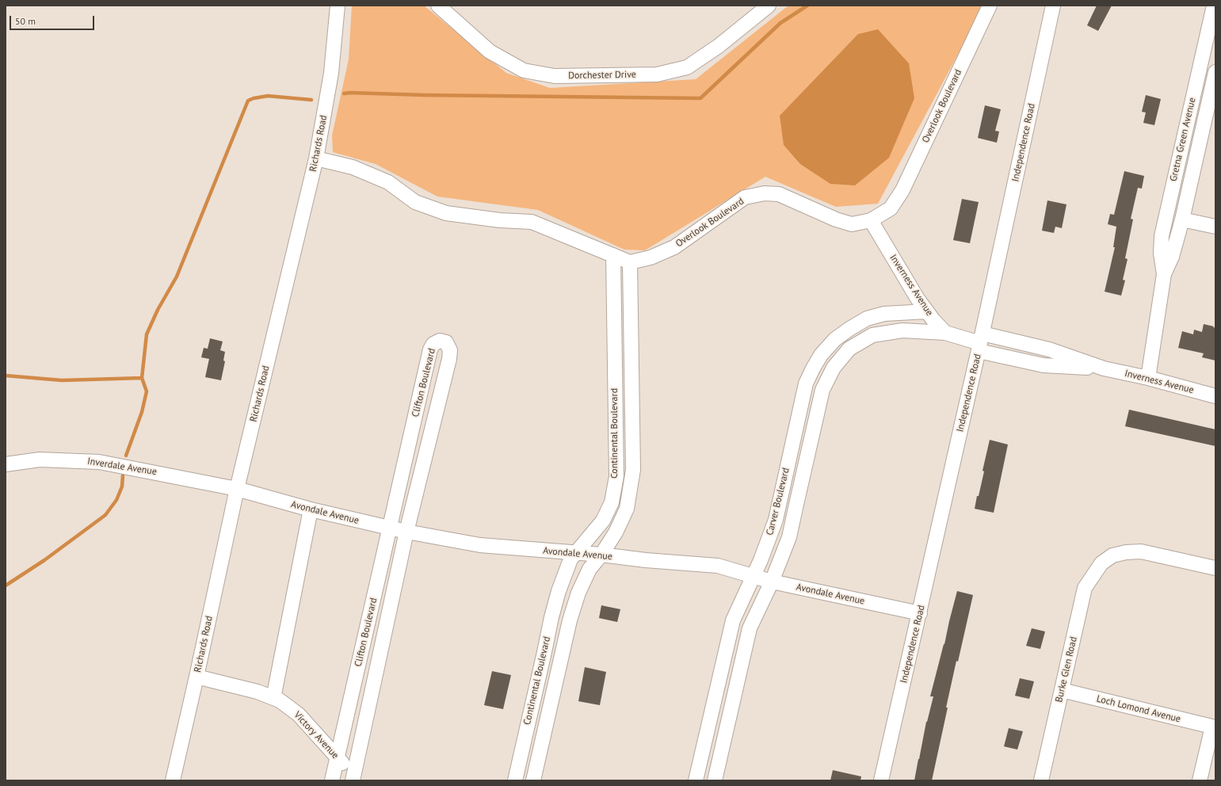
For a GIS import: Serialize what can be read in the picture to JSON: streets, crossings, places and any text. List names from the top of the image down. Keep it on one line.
{"streets":{"street":["Dorchester Drive","Overlook Boulevard","Gretna Green Avenue","Independence Road","Richards Road","Inverness Avenue","Clifton Boulevard","Continental Boulevard","Inverdale Avenue","Carver Boulevard","Avondale Avenue","Burke Glen Road","Loch Lomond Avenue","Victory Avenue"]},"crossings":[["Overlook Boulevard","Inverness Avenue"],["Overlook Boulevard","Continental Boulevard"],["Gretna Green Avenue","Inverness Avenue"],["Independence Road","Inverness Avenue"],["Independence Road","Avondale Avenue"],["Richards Road","Inverdale Avenue"],["Richards Road","Avondale Avenue"],["Richards Road","Victory Avenue"],["Inverness Avenue","Carver Boulevard"],["Clifton Boulevard","Avondale Avenue"],["Clifton Boulevard","Victory Avenue"],["Continental Boulevard","Avondale Avenue"],["Inverdale Avenue","Avondale Avenue"],["Carver Boulevard","Avondale Avenue"],["Burke Glen Road","Loch Lomond Avenue"]],"scale_bar":"50 m"}
